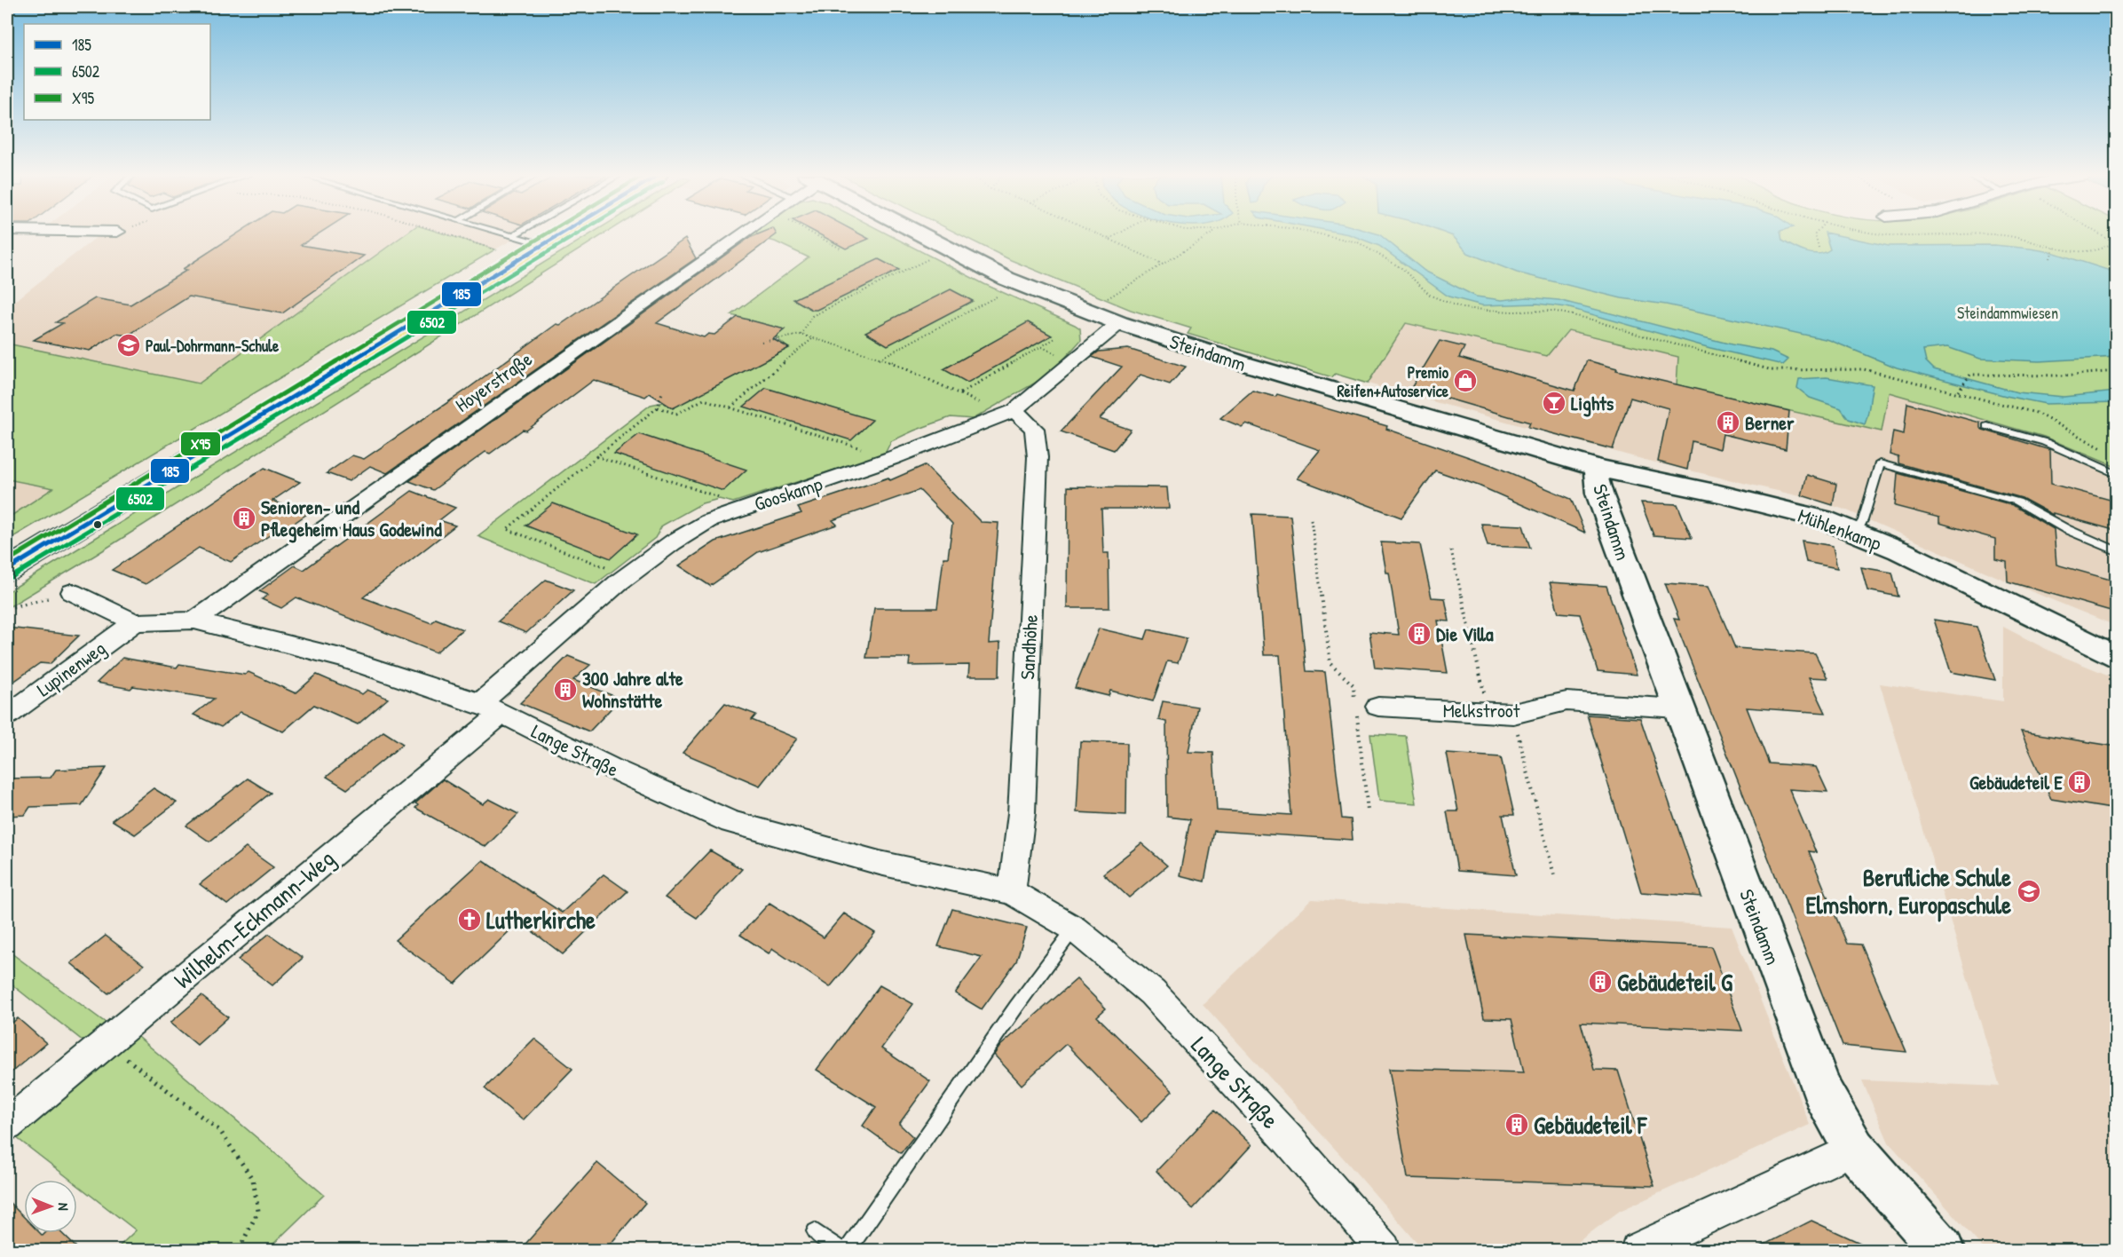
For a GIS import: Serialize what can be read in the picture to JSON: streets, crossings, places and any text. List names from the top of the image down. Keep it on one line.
{"streets":{"street":["Steindamm","Hoyerstraße","Gooskamp","Mühlenkamp","Sandhöhe","Lupinenweg","Melkstroot","Lange Straße","Wilhelm-Eckmann-Weg"]},"crossings":[["Steindamm","Gooskamp"],["Steindamm","Mühlenkamp"],["Steindamm","Melkstroot"],["Hoyerstraße","Lange Straße"],["Gooskamp","Sandhöhe"],["Gooskamp","Lange Straße"],["Gooskamp","Wilhelm-Eckmann-Weg"],["Sandhöhe","Lange Straße"],["Lupinenweg","Lange Straße"],["Lange Straße","Wilhelm-Eckmann-Weg"]],"parks":["Steindammwiesen"],"places":{"school or university":["Paul-Dohrmann-Schule","Berufliche Schule Elmshorn, Europaschule"],"shop":["Premio Reifen+Autoservice"],"bar":["Lights"],"building":["Berner","Senioren- und Pflegeheim Haus Godewind","Die Villa","300 Jahre alte Wohnstätte","Gebäudeteil E","Gebäudeteil G","Gebäudeteil F"],"church":["Lutherkirche"]},"lines":["transit line 185","transit line 6502","transit line X95"],"legend":["185","6502","X95"],"north":"right"}
